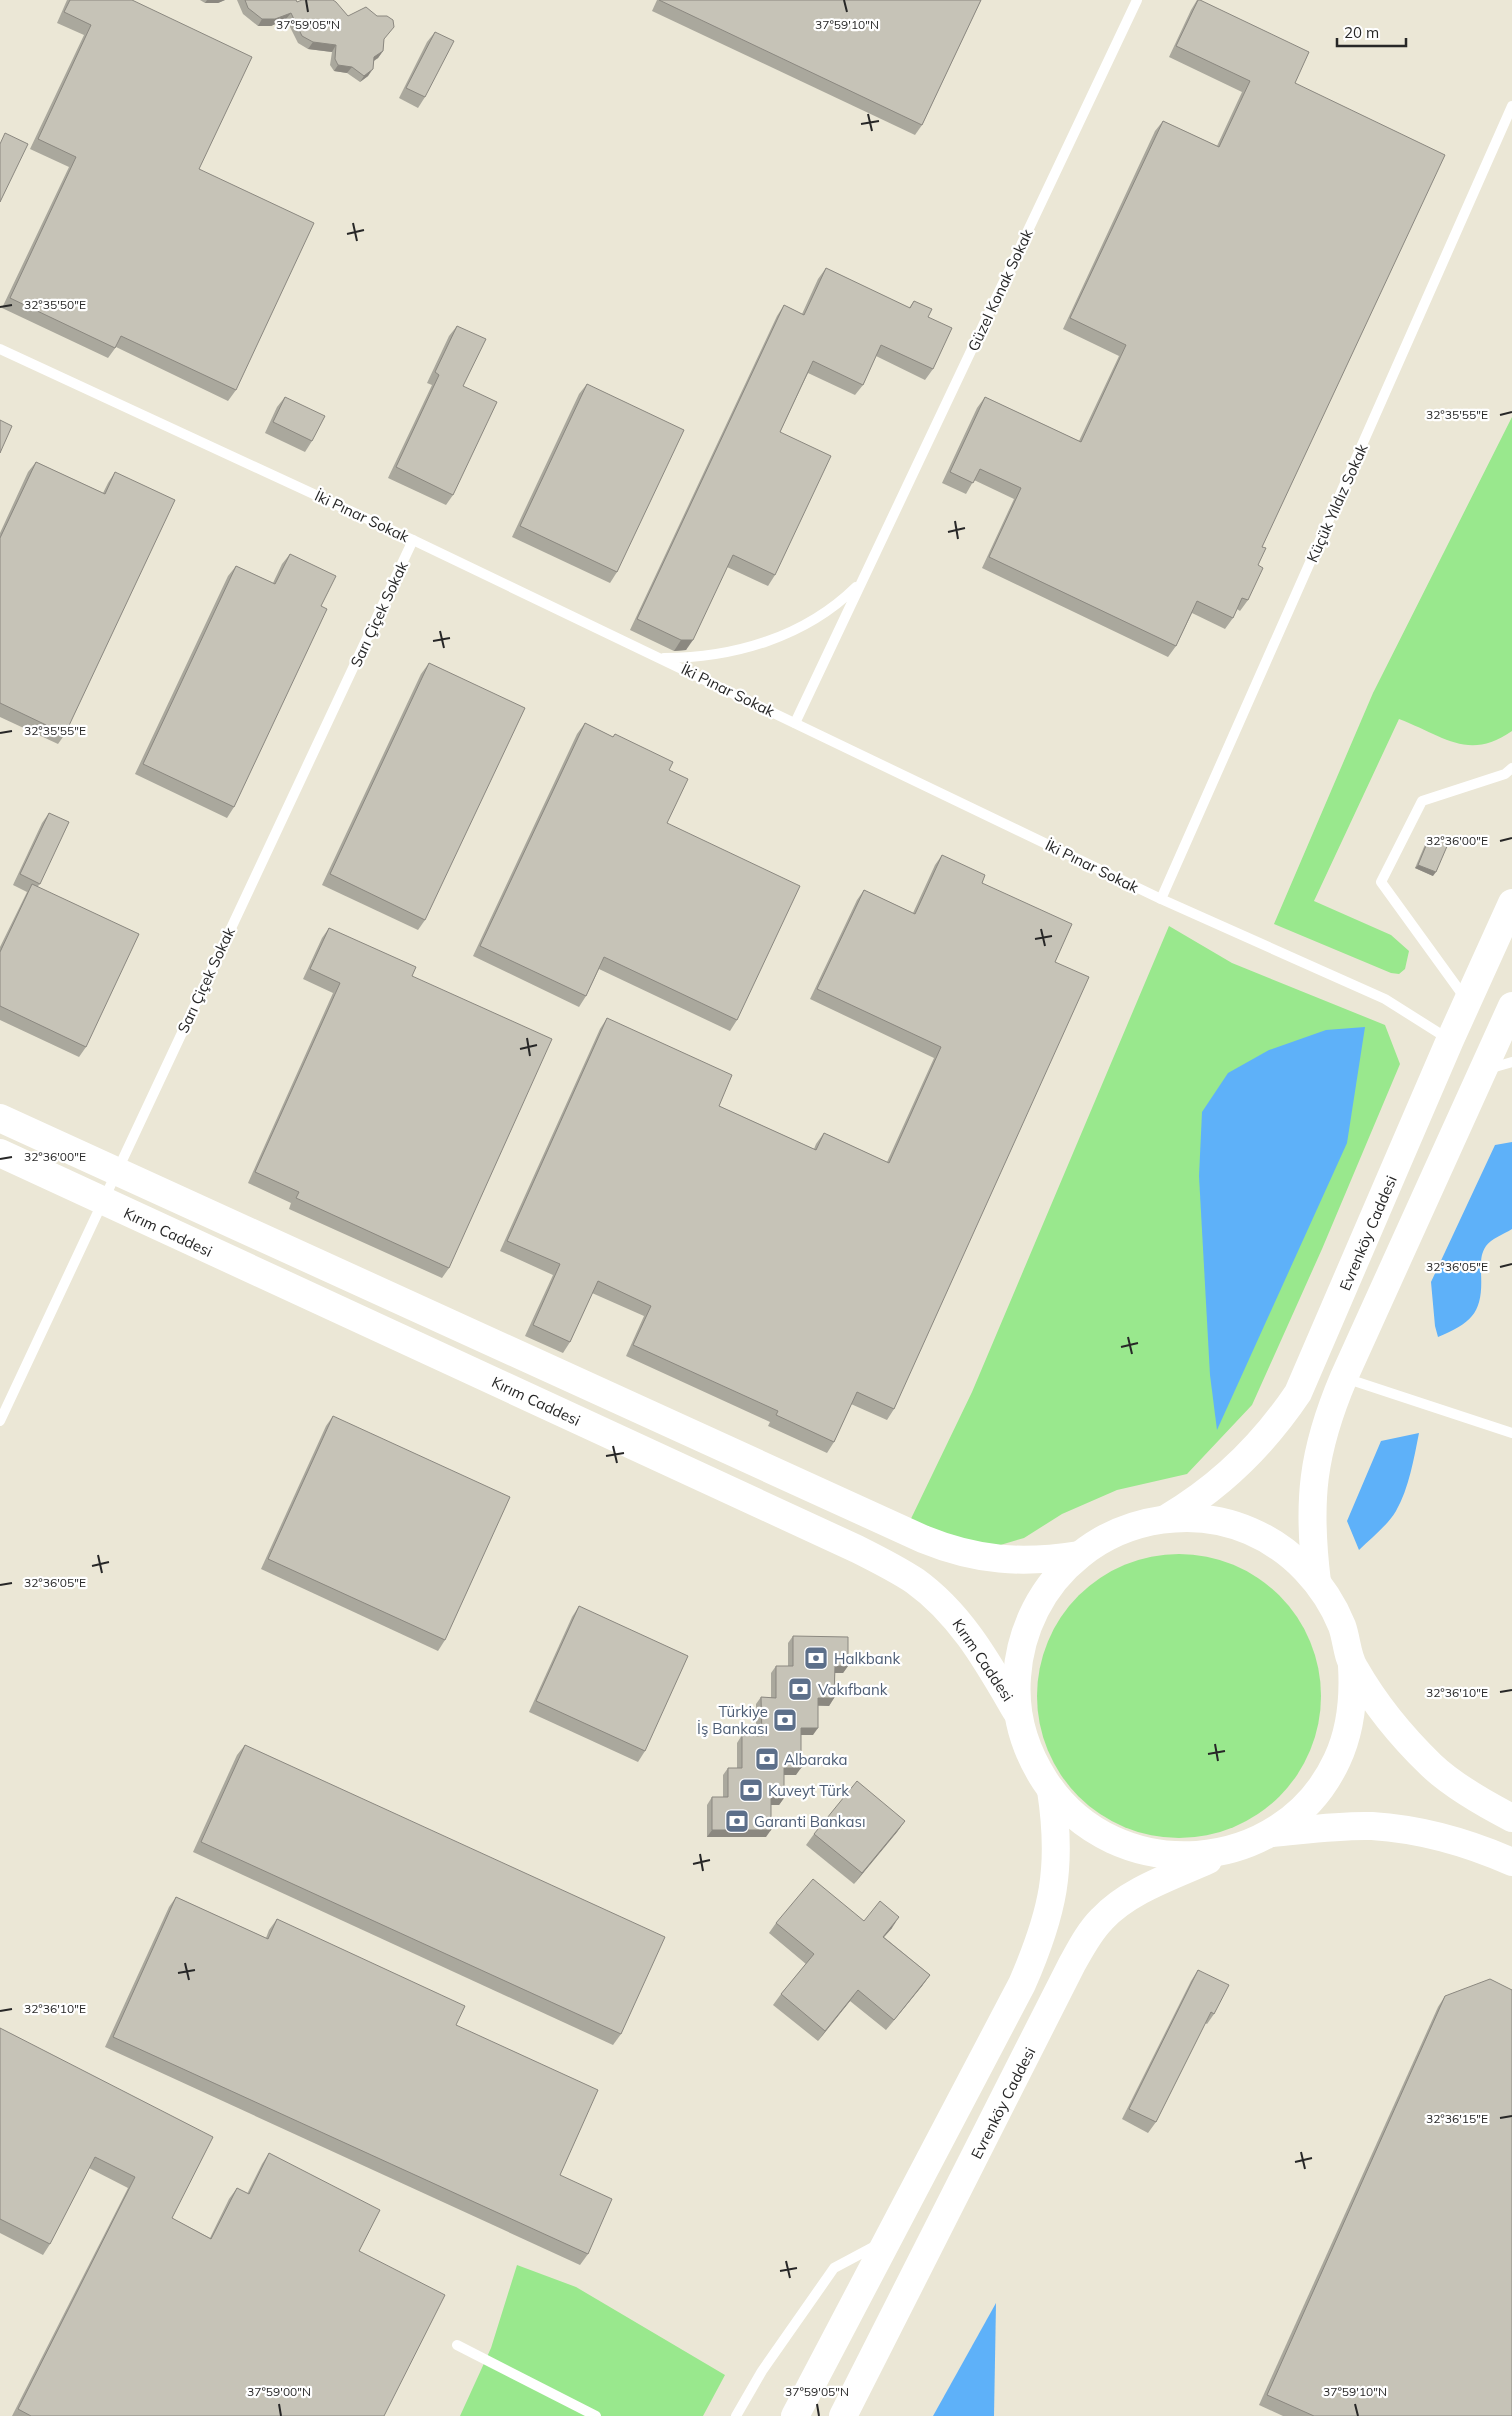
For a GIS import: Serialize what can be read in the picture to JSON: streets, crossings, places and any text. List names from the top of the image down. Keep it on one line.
{"streets":{"main road":["Kırım Caddesi","Evrenköy Caddesi"],"lane":["Güzel Konak Sokak","Küçük Yıldız Sokak","İki Pınar Sokak","Sarı Çiçek Sokak"]},"crossings":[["Güzel Konak Sokak","İki Pınar Sokak"],["Küçük Yıldız Sokak","İki Pınar Sokak"],["İki Pınar Sokak","Sarı Çiçek Sokak"],["İki Pınar Sokak","Evrenköy Caddesi"],["Sarı Çiçek Sokak","Kırım Caddesi"]],"places":{"bank":["Halkbank","Vakıfbank","Türkiye İş Bankası","Albaraka","Kuveyt Türk","Garanti Bankası"]},"scale_bar":"20 m","coordinates":["37°59'05\"N","37°59'10\"N","32°35'50\"E","32°35'55\"E","32°36'00\"E","32°36'05\"E","32°36'10\"E","32°36'15\"E","37°59'00\"N"]}
